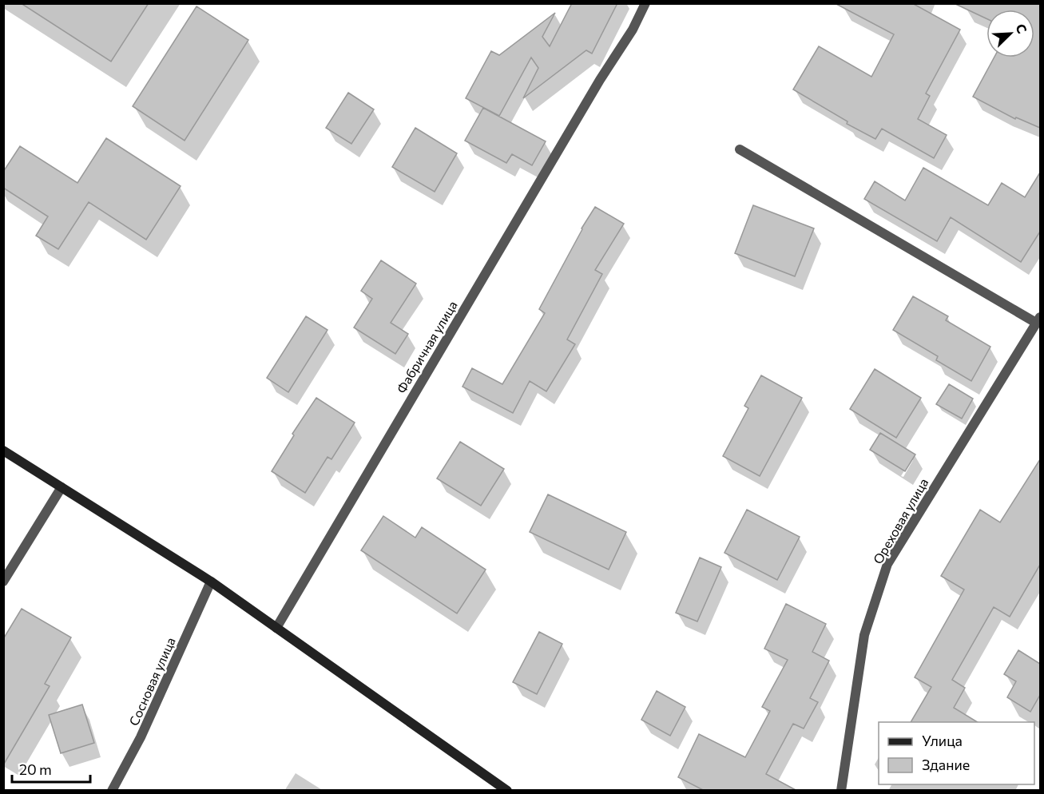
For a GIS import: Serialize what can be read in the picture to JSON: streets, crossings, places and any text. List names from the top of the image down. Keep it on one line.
{"streets":{"street":["Фабричная улица","Ореховая улица","Сосновая улица"]},"legend":["Улица","Здание"],"scale_bar":"20 m","north":"top right"}
